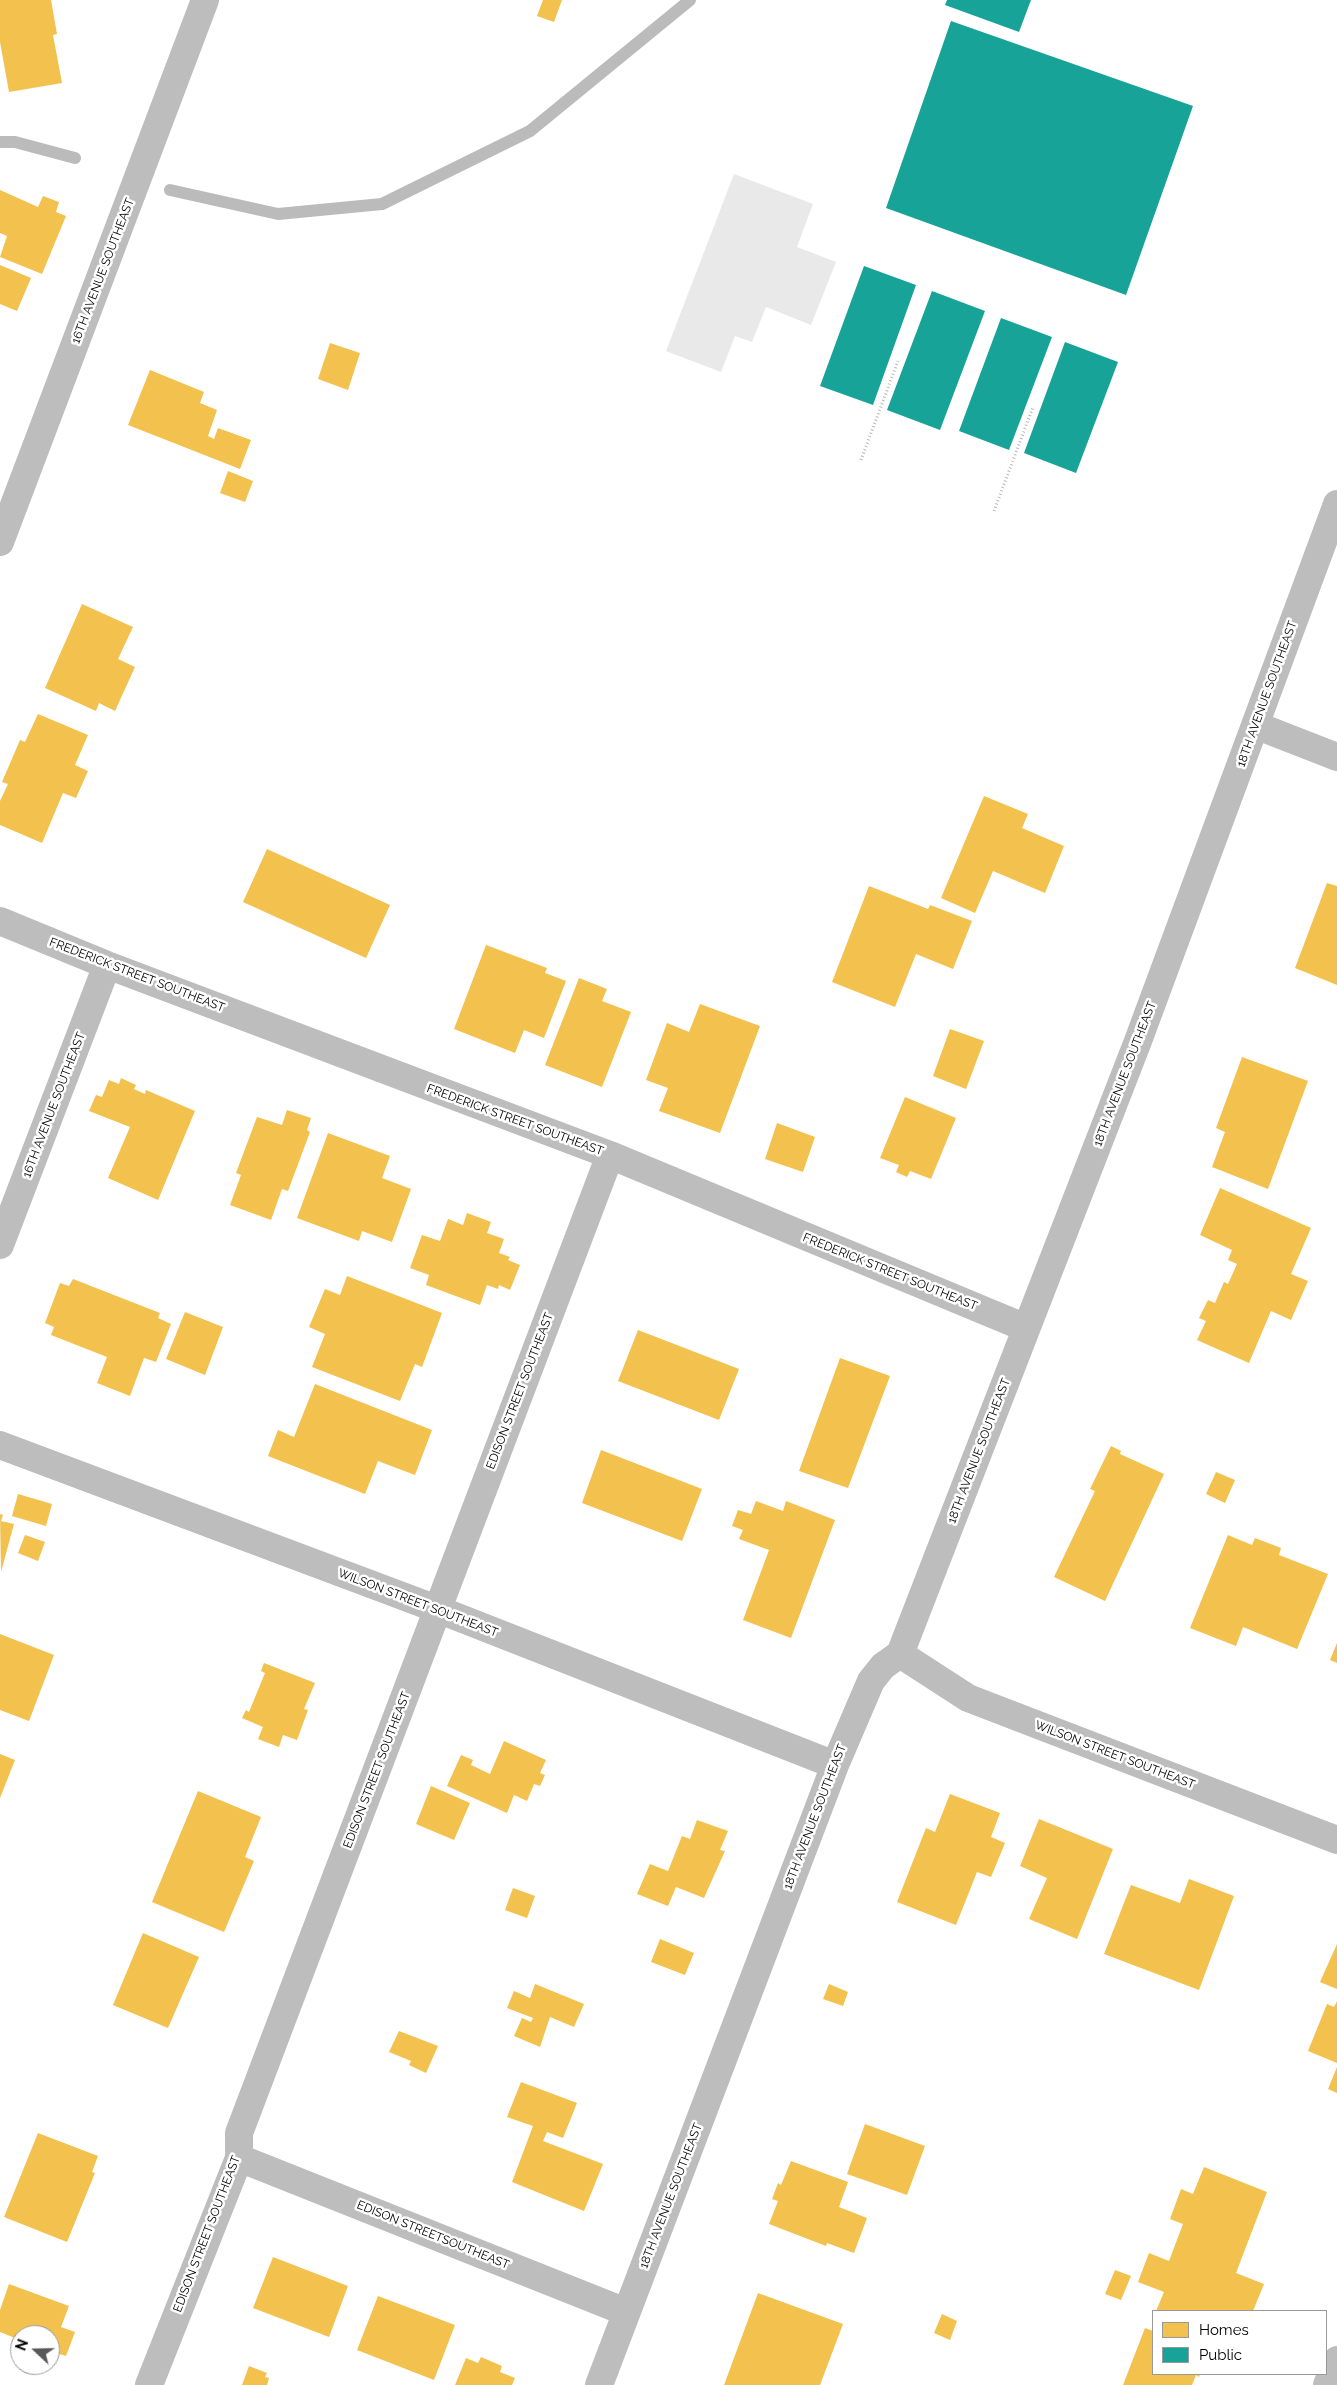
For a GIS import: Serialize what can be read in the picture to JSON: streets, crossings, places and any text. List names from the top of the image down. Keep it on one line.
{"streets":{"street":["16TH AVENUE SOUTHEAST","18TH AVENUE SOUTHEAST","FREDERICK STREET SOUTHEAST","EDISON STREET SOUTHEAST","WILSON STREET SOUTHEAST","EDISON STREETSOUTHEAST"]},"crossings":[["16TH AVENUE SOUTHEAST","FREDERICK STREET SOUTHEAST"],["18TH AVENUE SOUTHEAST","FREDERICK STREET SOUTHEAST"],["18TH AVENUE SOUTHEAST","WILSON STREET SOUTHEAST"],["18TH AVENUE SOUTHEAST","EDISON STREETSOUTHEAST"],["FREDERICK STREET SOUTHEAST","EDISON STREET SOUTHEAST"],["EDISON STREET SOUTHEAST","WILSON STREET SOUTHEAST"],["EDISON STREET SOUTHEAST","EDISON STREETSOUTHEAST"]],"legend":["Homes","Public"],"north":"left"}
